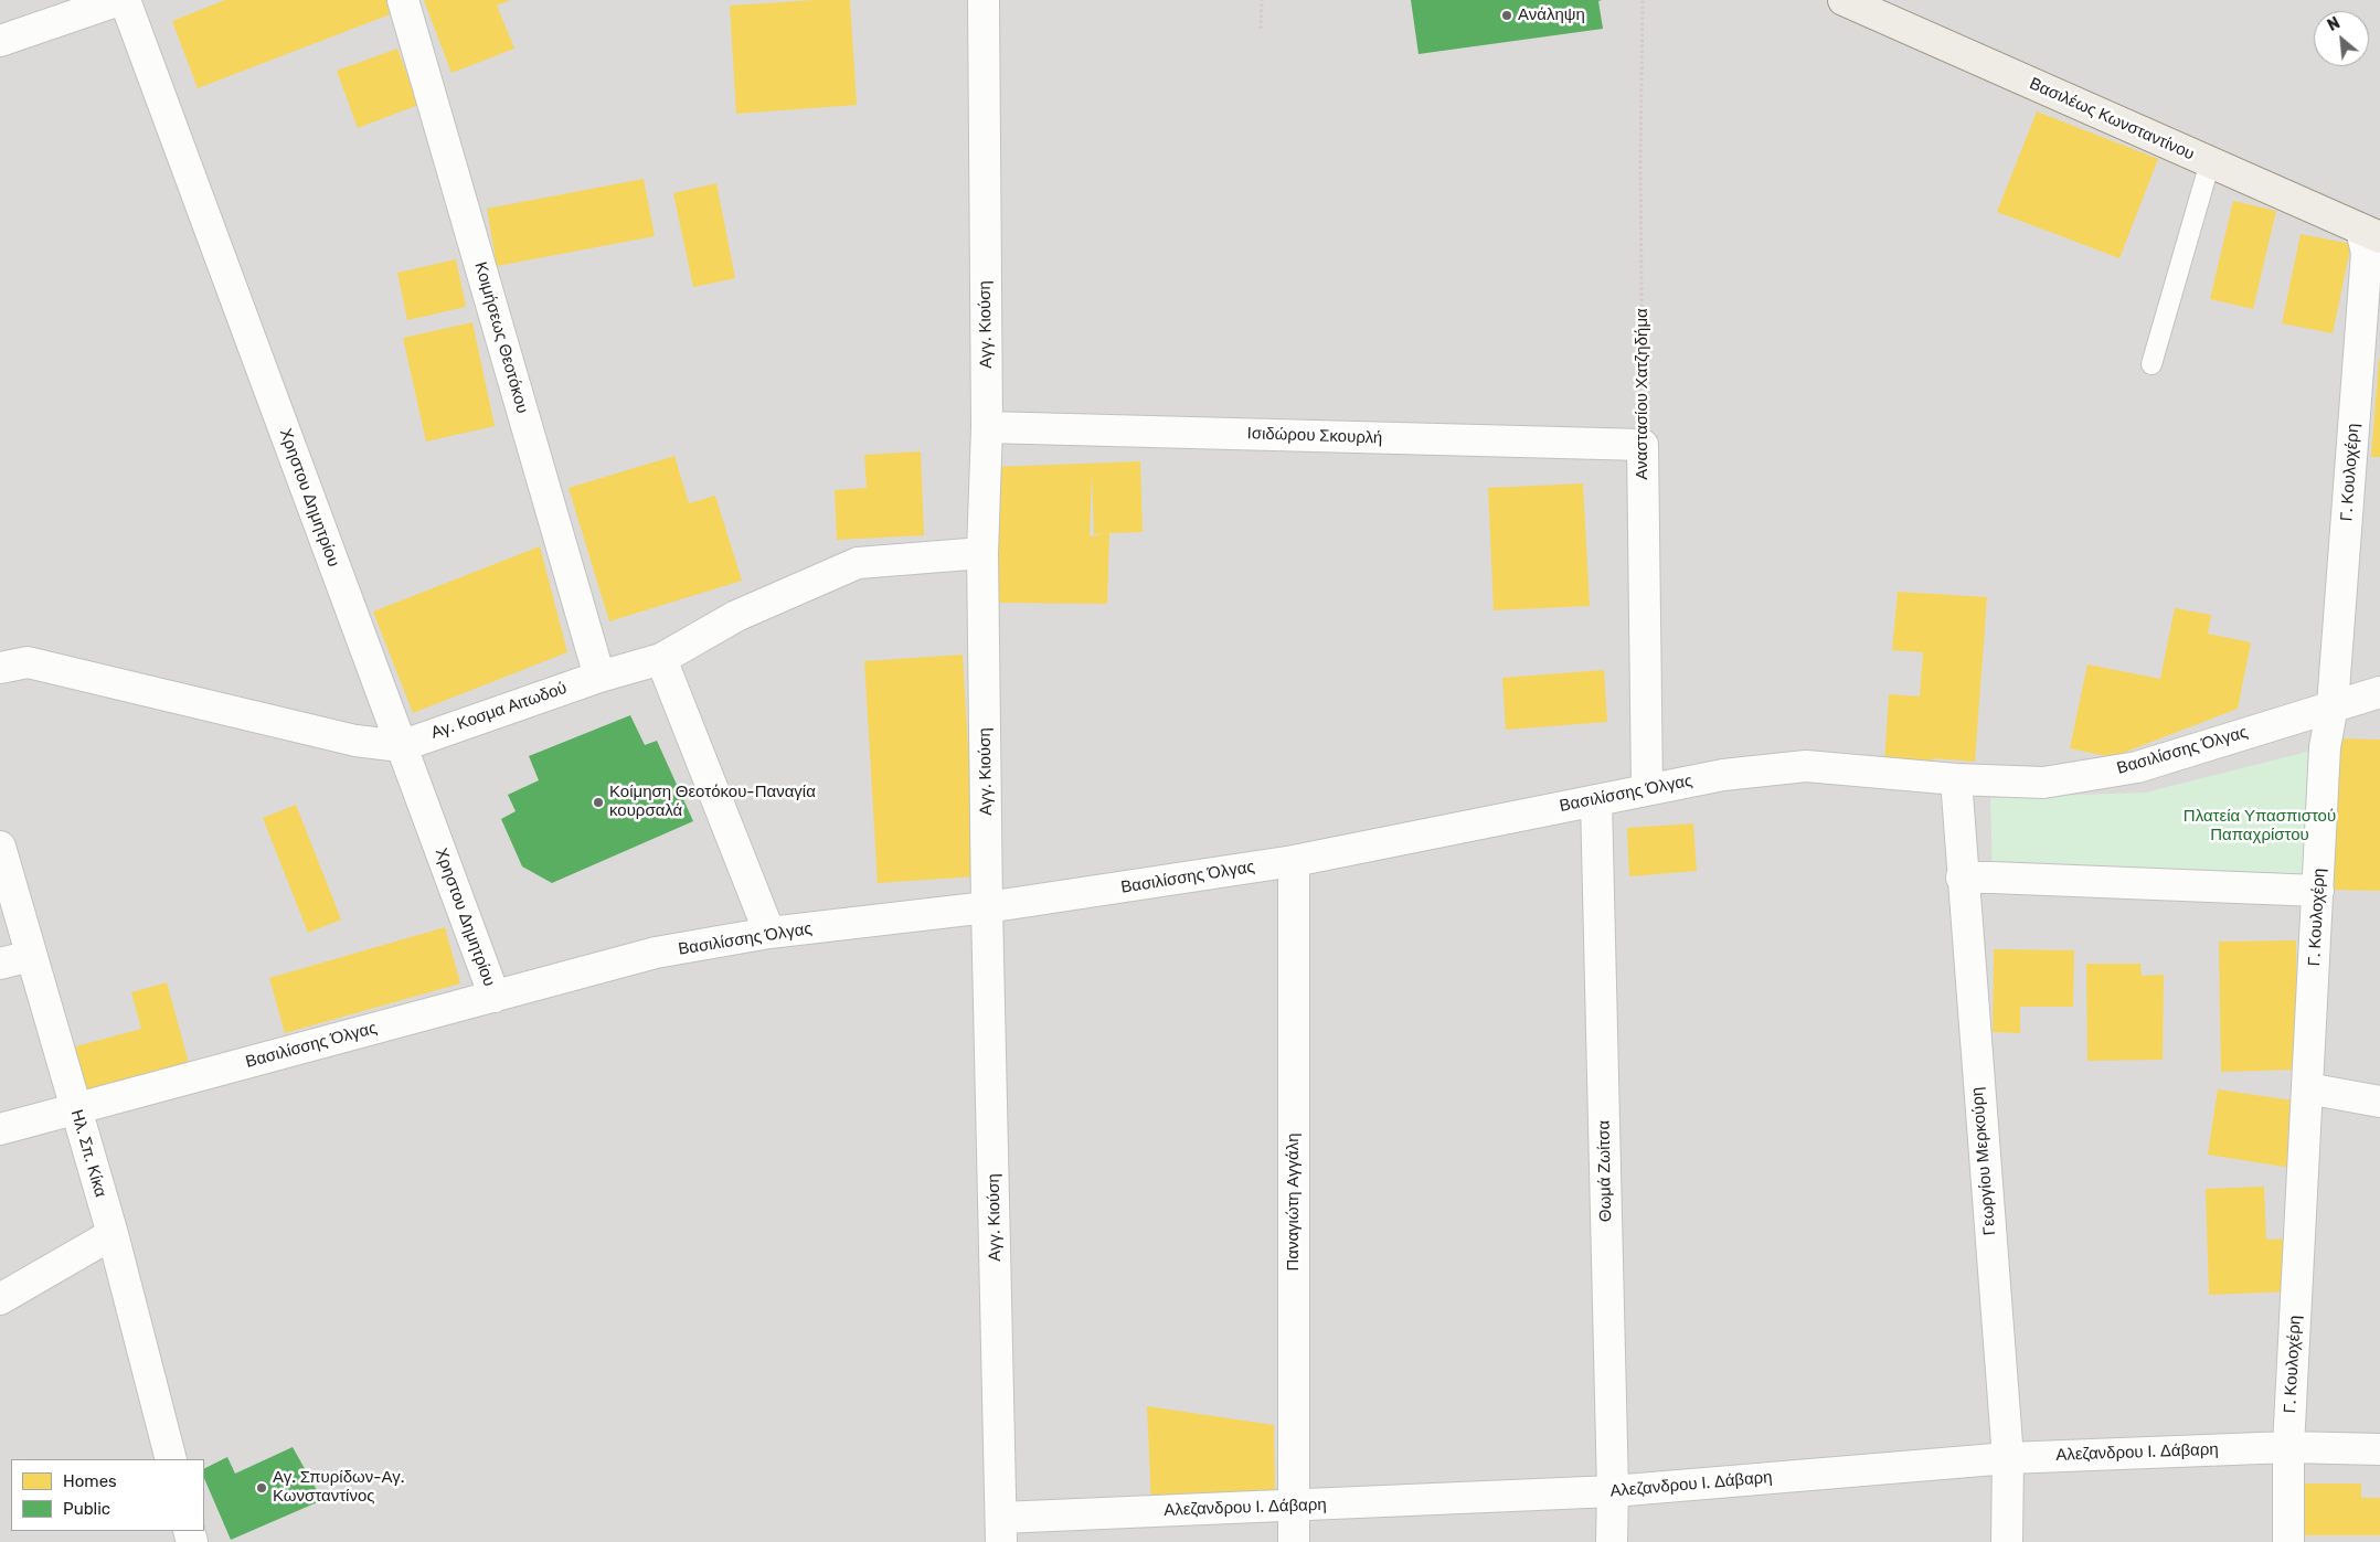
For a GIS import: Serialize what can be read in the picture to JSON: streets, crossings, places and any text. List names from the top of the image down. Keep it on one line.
{"streets":{"main road":["Βασιλέως Κωνσταντίνου"],"street":["Αγγ. Κιούση","Κοιμήσεως Θεοτόκου","Αναστασίου Χατζηδήμα","Ισιδώρου Σκουρλή","Γ. Κουλοχέρη","Χρηστου Δημητρίου","Αγ. Κοσμα Αιτωδού","Βασιλίσσης Όλγας","Ηλ. Σπ. Κίκα","Γεωργίου Μερκούρη","Θωμά Ζωίτσα","Παναγιώτη Αγγάλη","Αλεζανδρου Ι. Δάβαρη"]},"crossings":[["Βασιλέως Κωνσταντίνου","Γ. Κουλοχέρη"],["Αγγ. Κιούση","Ισιδώρου Σκουρλή"],["Αγγ. Κιούση","Αγ. Κοσμα Αιτωδού"],["Αγγ. Κιούση","Βασιλίσσης Όλγας"],["Αγγ. Κιούση","Αλεζανδρου Ι. Δάβαρη"],["Κοιμήσεως Θεοτόκου","Αγ. Κοσμα Αιτωδού"],["Αναστασίου Χατζηδήμα","Ισιδώρου Σκουρλή"],["Αναστασίου Χατζηδήμα","Βασιλίσσης Όλγας"],["Γ. Κουλοχέρη","Βασιλίσσης Όλγας"],["Γ. Κουλοχέρη","Αλεζανδρου Ι. Δάβαρη"],["Χρηστου Δημητρίου","Αγ. Κοσμα Αιτωδού"],["Χρηστου Δημητρίου","Βασιλίσσης Όλγας"],["Βασιλίσσης Όλγας","Ηλ. Σπ. Κίκα"],["Βασιλίσσης Όλγας","Γεωργίου Μερκούρη"],["Βασιλίσσης Όλγας","Θωμά Ζωίτσα"],["Βασιλίσσης Όλγας","Παναγιώτη Αγγάλη"],["Γεωργίου Μερκούρη","Αλεζανδρου Ι. Δάβαρη"],["Θωμά Ζωίτσα","Αλεζανδρου Ι. Δάβαρη"],["Παναγιώτη Αγγάλη","Αλεζανδρου Ι. Δάβαρη"]],"parks":["Πλατεία Υπασπιστού Παπαχρίστου"],"places":["Ανάληψη","Κοίμηση Θεοτόκου-Παναγία κουρσαλά","Αγ. Σπυρίδων-Αγ. Κωνσταντίνος"],"legend":["Homes","Public"],"north":"top left"}
